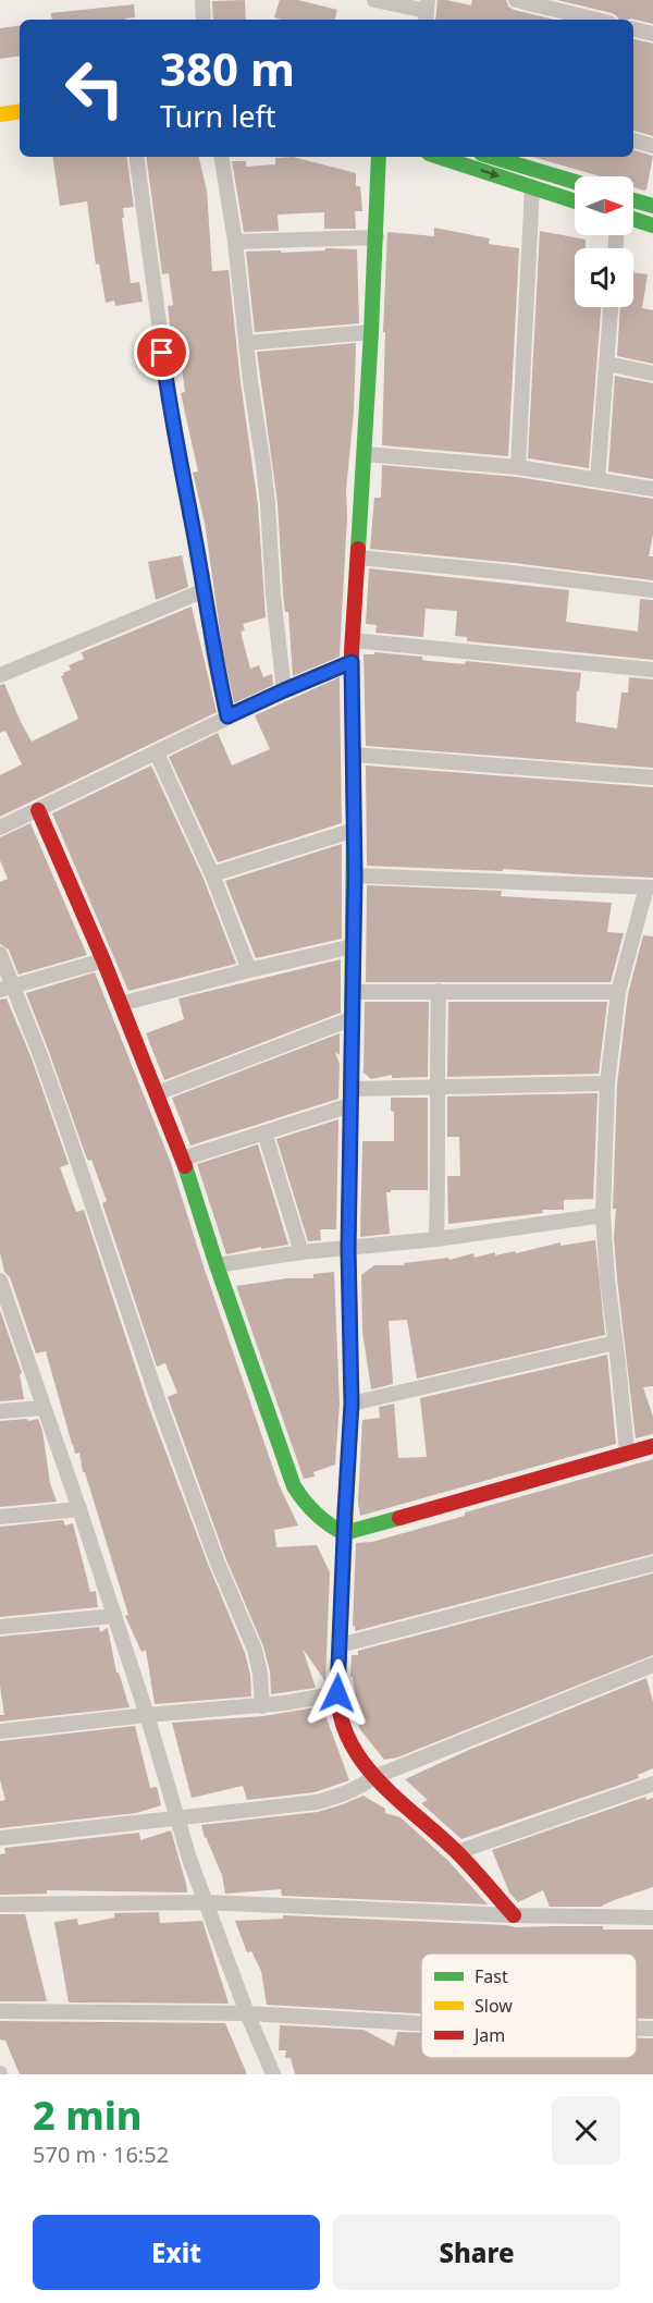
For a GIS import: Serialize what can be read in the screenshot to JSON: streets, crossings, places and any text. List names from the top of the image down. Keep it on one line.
{"legend":["Fast","Slow","Jam"],"north":"right","page":{"turn":["380 m","Turn left"],"heading":["2 min","570 m · 16:52"],"buttons":["Exit","Share"]}}
